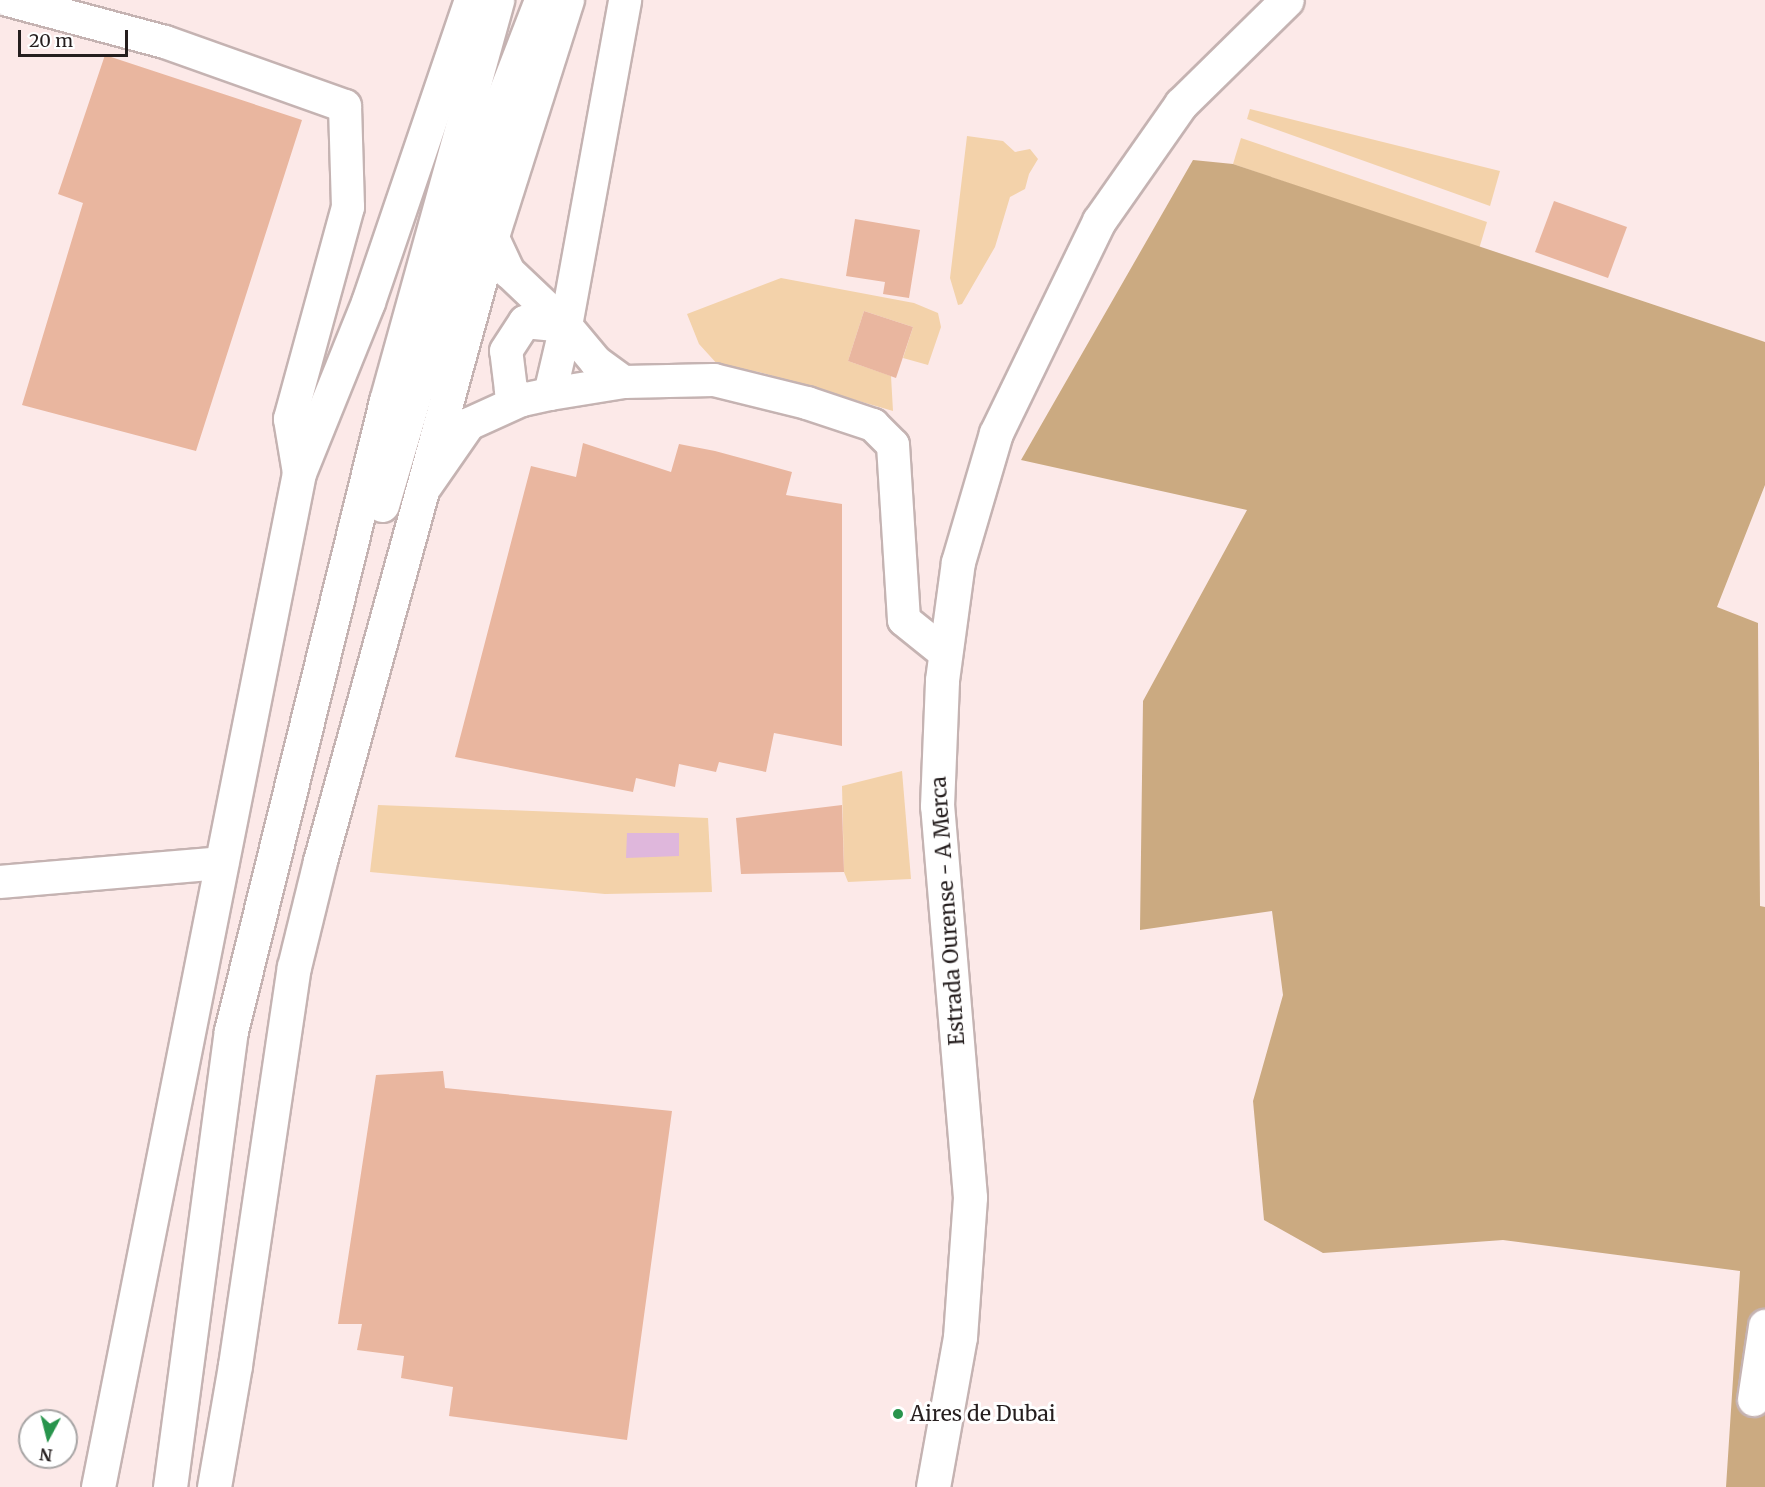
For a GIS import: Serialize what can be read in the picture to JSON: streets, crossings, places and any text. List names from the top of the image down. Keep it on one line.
{"streets":{"main road":["Estrada Ourense - A Merca"]},"places":["Aires de Dubai"],"scale_bar":"20 m","north":"bottom"}
